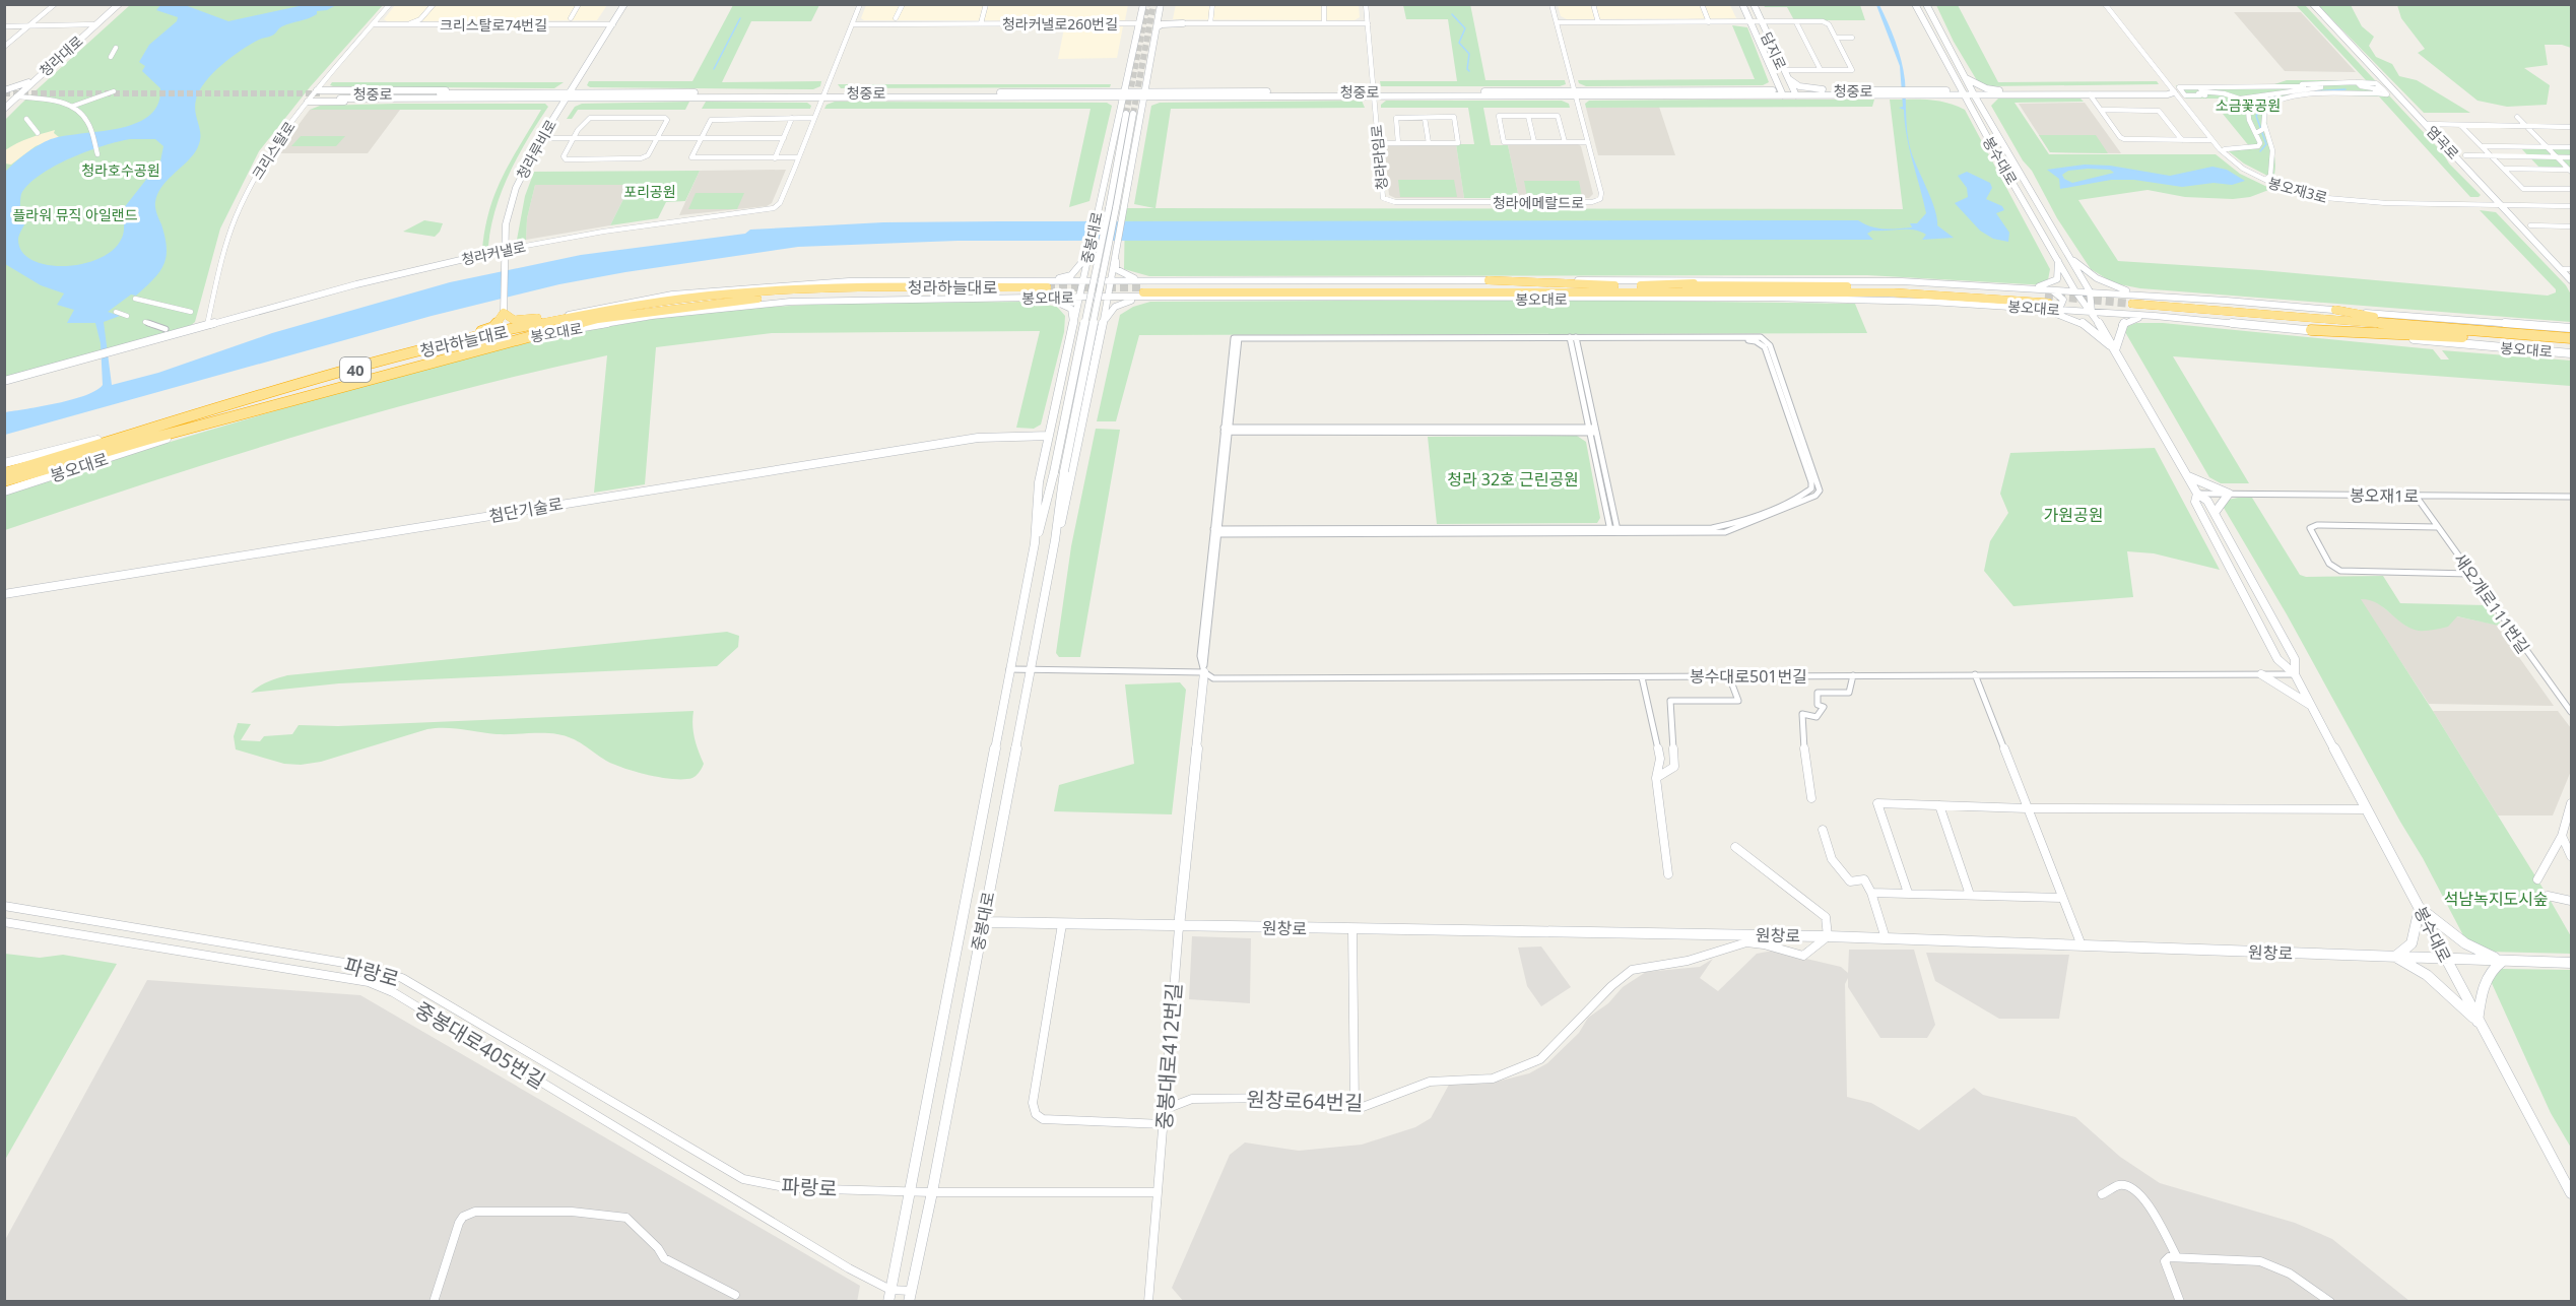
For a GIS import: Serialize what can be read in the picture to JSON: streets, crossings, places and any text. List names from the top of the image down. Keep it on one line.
{"streets":{"highway":["청라하늘대로","봉오대로","40"],"main road":["담지로","청라대로","청중로","염곡로","청라루비로","봉수대로","중봉대로","청라커낼로","첨단기술로","원창로","중봉대로412번길"],"street":["청라커낼로260번길","크리스탈로74번길","크리스탈로","청라라임로","봉오재3로","청라에메랄드로","봉오재1로","새오개로111번길","봉수대로501번길","파랑로","중봉대로405번길","원창로64번길"]},"crossings":[["청라커낼로260번길","중봉대로"],["청라커낼로260번길","청라커낼로"],["크리스탈로74번길","청라루비로"],["크리스탈로74번길","크리스탈로"],["담지로","청중로"],["청중로","청라루비로"],["청중로","청라라임로"],["청중로","청라에메랄드로"],["청중로","중봉대로"],["청중로","청라커낼로"],["염곡로","봉오재3로"],["청라루비로","청라커낼로"],["크리스탈로","청라커낼로"],["청라라임로","청라에메랄드로"],["봉수대로","봉오대로"],["봉수대로","봉오재1로"],["봉수대로","봉수대로501번길"],["봉수대로","원창로"],["중봉대로","봉오대로"],["중봉대로","첨단기술로"],["중봉대로","봉수대로501번길"],["중봉대로","원창로"],["중봉대로","파랑로"],["중봉대로","중봉대로405번길"],["청라하늘대로","봉오대로"],["봉오재1로","새오개로111번길"],["봉수대로501번길","중봉대로412번길"],["원창로","중봉대로412번길"],["원창로","원창로64번길"],["중봉대로412번길","원창로64번길"]],"parks":["소금꽃공원","청라호수공원","포리공원","플라워 뮤직 아일랜드","청라 32호 근린공원","가원공원","석남녹지도시숲"]}
